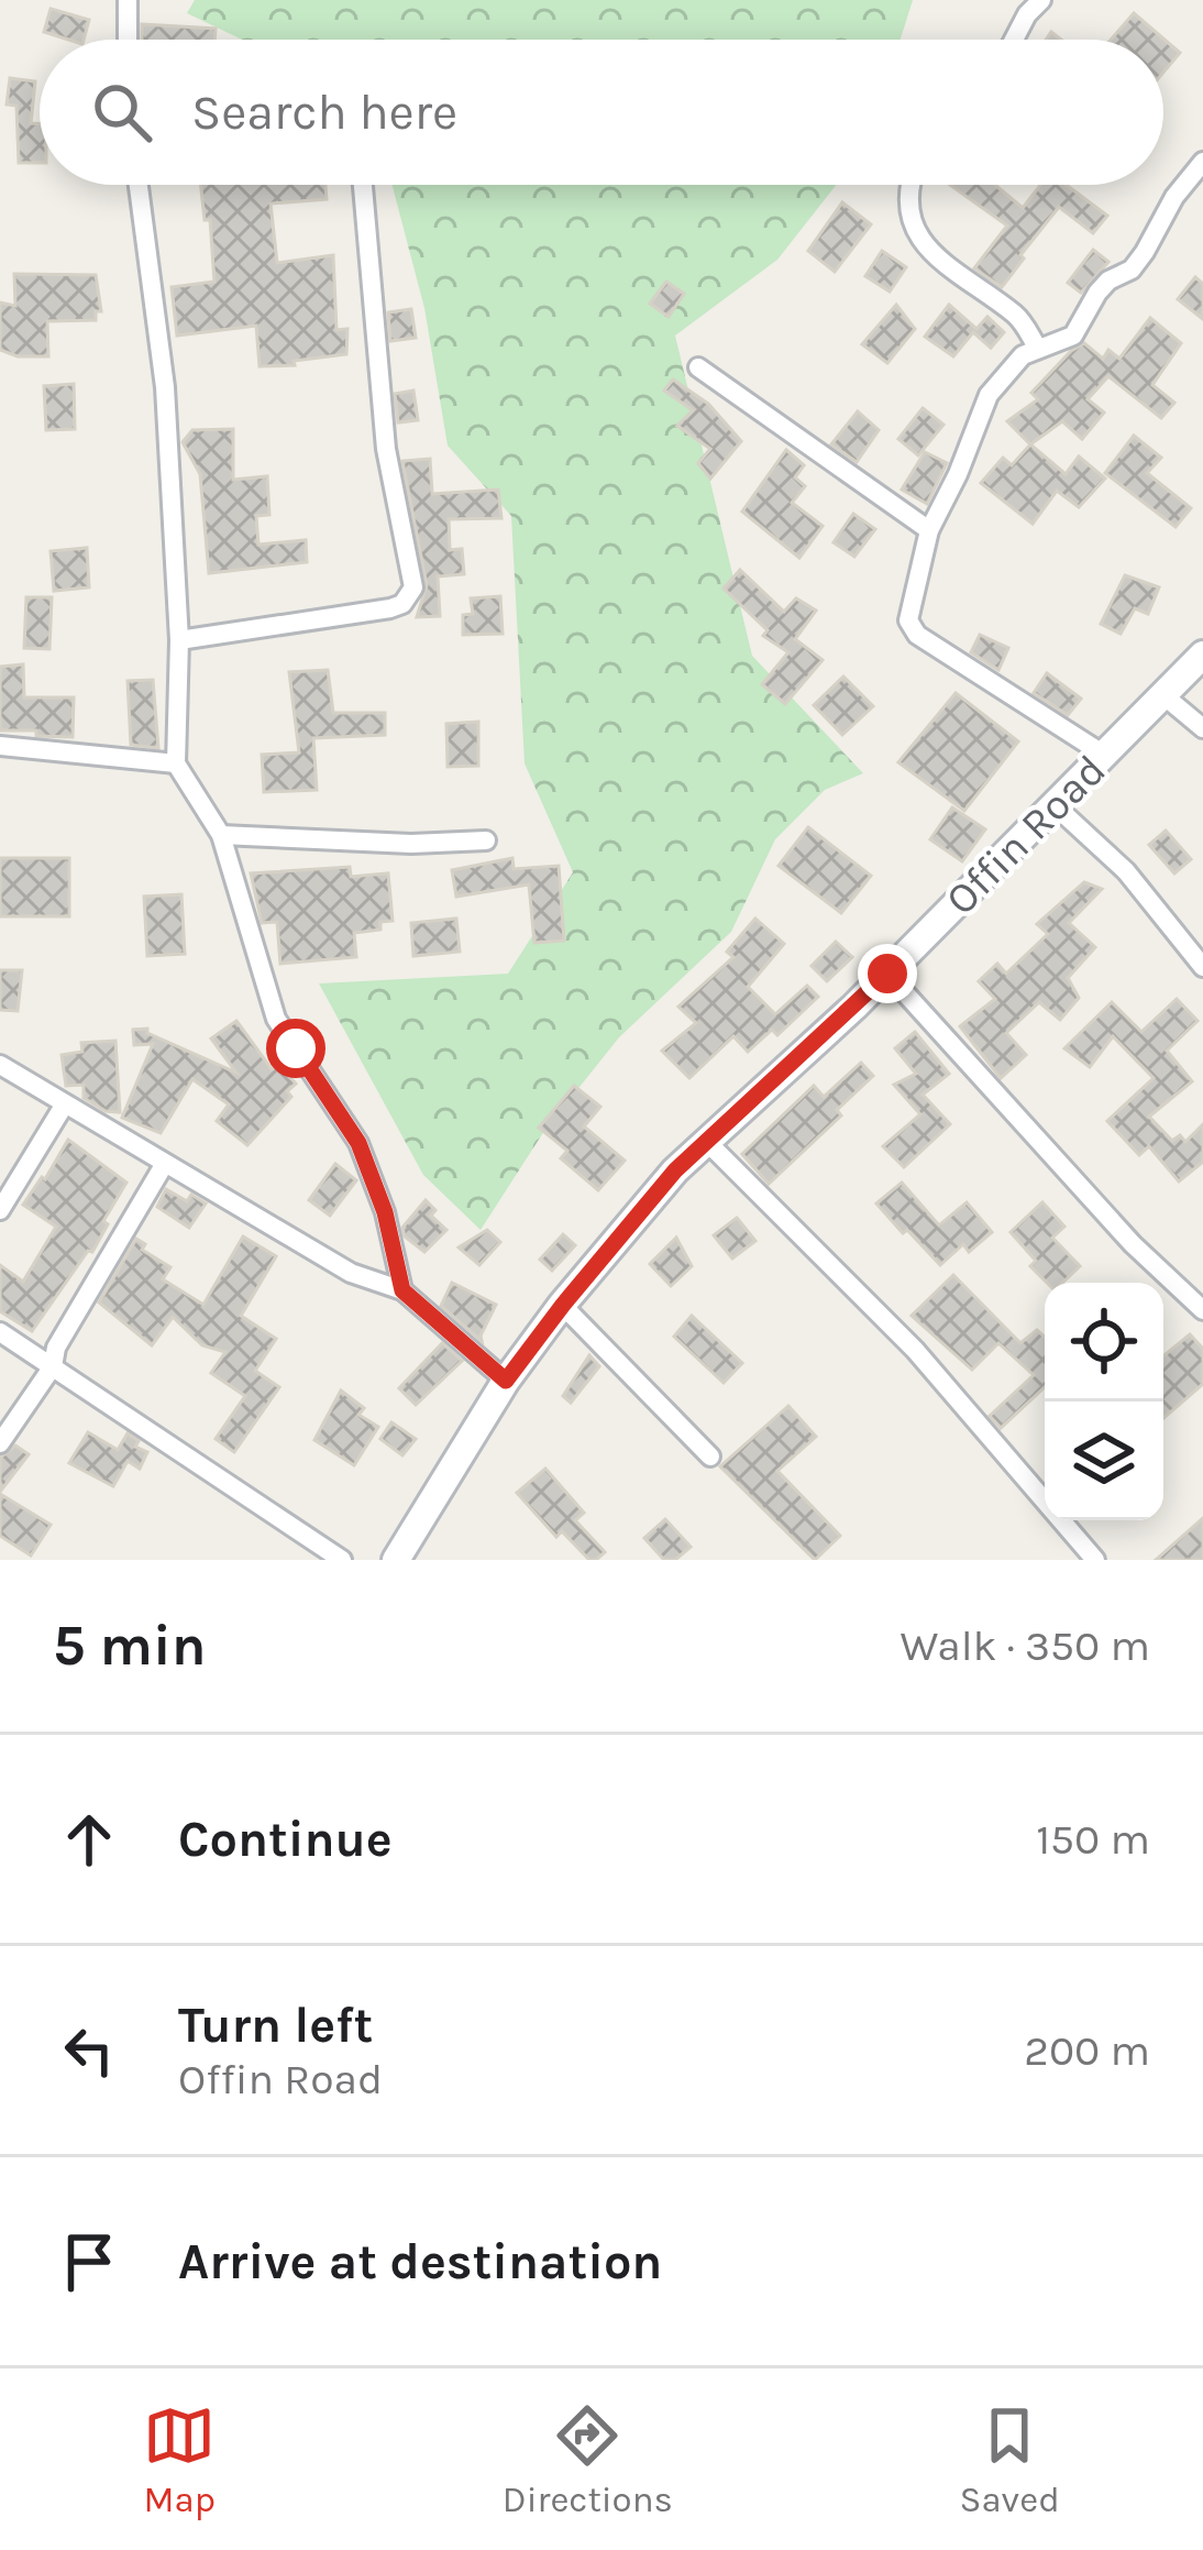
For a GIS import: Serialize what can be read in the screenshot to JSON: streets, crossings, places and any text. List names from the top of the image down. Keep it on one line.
{"streets":{"street":["Offin Road"]},"page":{"search":"Search here","heading":["5 min","Walk · 350 m"],"list":[["Continue","150 m"],["Turn left","Offin Road","200 m"],"Arrive at destination"],"nav":["Map","Directions","Saved"]}}
